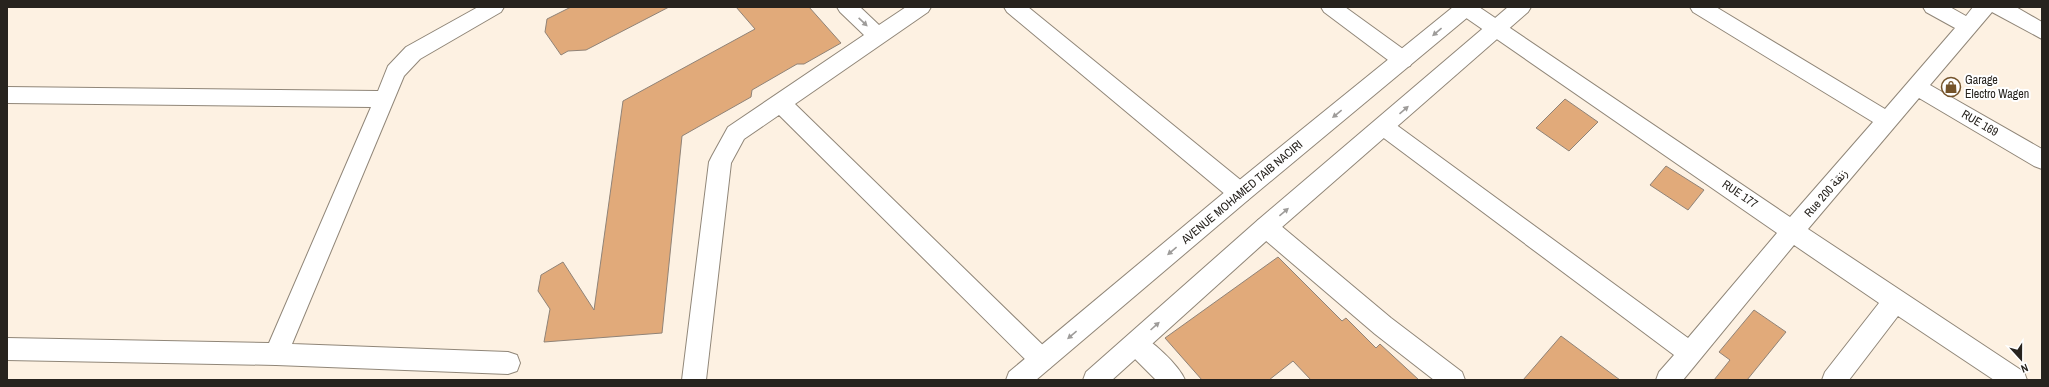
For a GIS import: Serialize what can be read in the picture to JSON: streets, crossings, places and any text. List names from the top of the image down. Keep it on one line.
{"streets":{"street":["RUE 169","AVENUE MOHAMED TAIB NACIRI","Rue 200 زنقة","RUE 177"]},"crossings":[["RUE 169","Rue 200 زنقة"],["AVENUE MOHAMED TAIB NACIRI","RUE 177"],["Rue 200 زنقة","RUE 177"]],"places":{"shop":["Garage Electro Wagen"]},"north":"bottom"}
